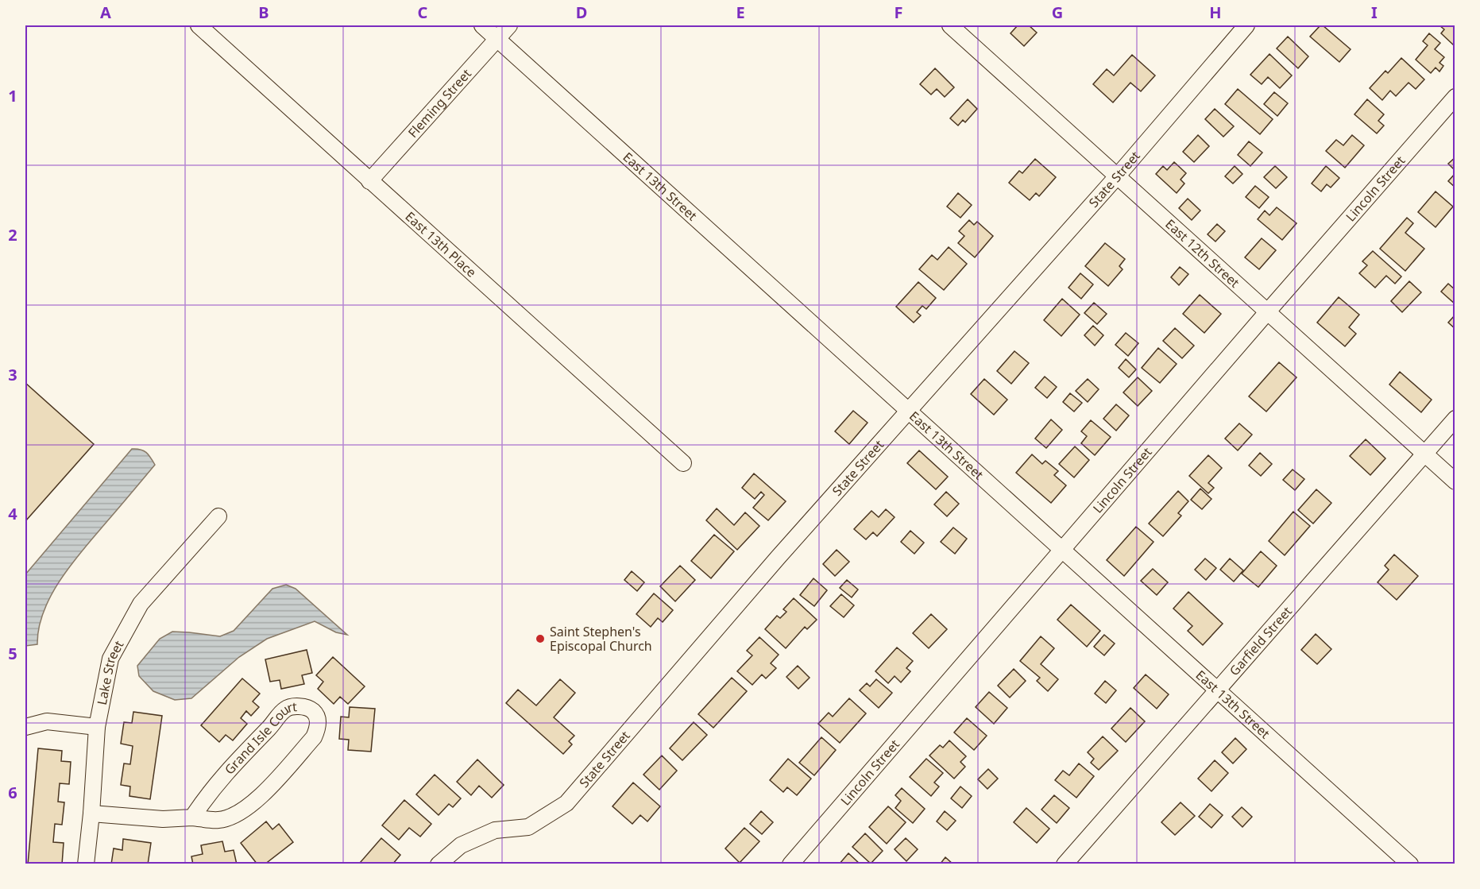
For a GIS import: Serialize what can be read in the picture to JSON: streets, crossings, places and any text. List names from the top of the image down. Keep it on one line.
{"streets":{"street":["Fleming Street","State Street","East 13th Street","Lincoln Street","East 13th Place","East 12th Street","Garfield Street","Lake Street","Grand Isle Court"]},"crossings":[["Fleming Street","East 13th Street"],["Fleming Street","East 13th Place"],["State Street","East 13th Street"],["State Street","East 12th Street"],["East 13th Street","Lincoln Street"],["East 13th Street","Garfield Street"],["Lincoln Street","East 12th Street"],["East 12th Street","Garfield Street"],["Lake Street","Grand Isle Court"]],"places":["Saint Stephen's Episcopal Church"],"grid":{"columns":["A","B","C","D","E","F","G","H","I"],"rows":["1","2","3","4","5","6"]}}
